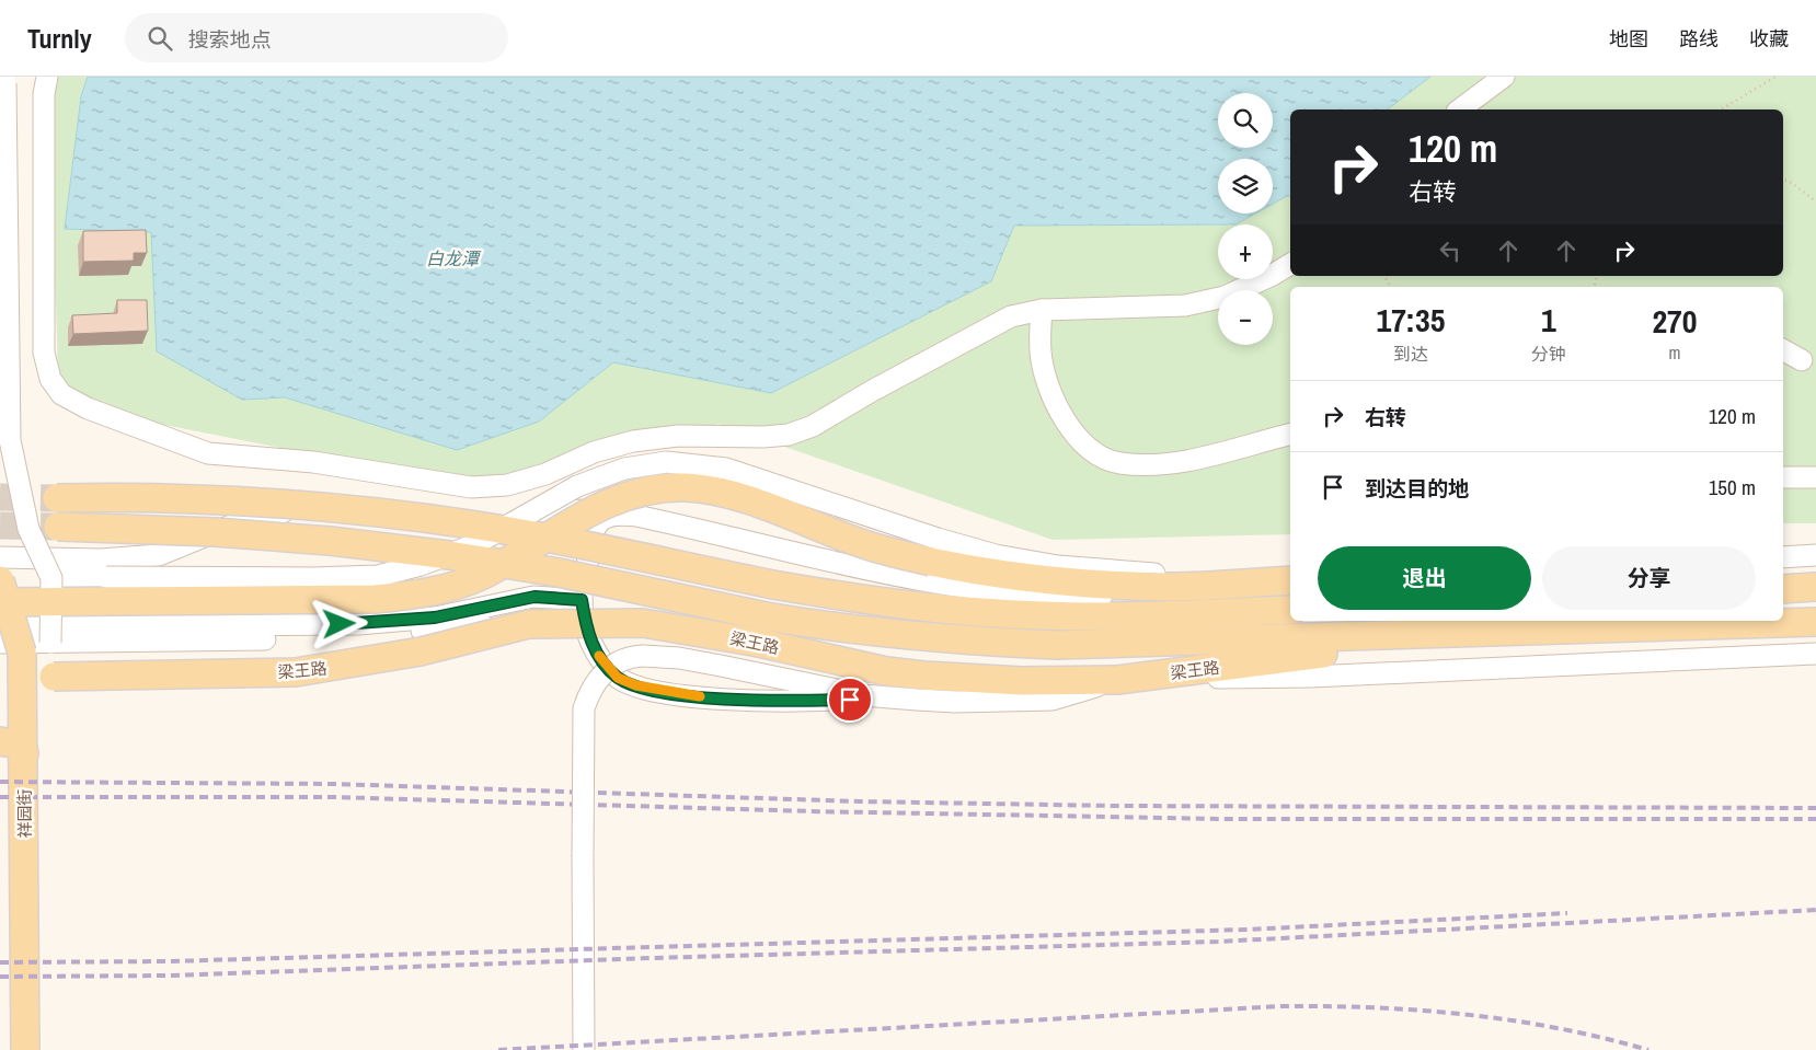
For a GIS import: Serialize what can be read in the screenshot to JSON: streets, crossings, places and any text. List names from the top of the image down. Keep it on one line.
{"streets":{"main road":["梁王路","祥园街"]},"crossings":[["梁王路","祥园街"]],"water":["白龙潭"],"page":{"header":"Turnly","search":"搜索地点","nav":["地图","路线","收藏"],"map_buttons":["+","−"],"turn":["120 m","右转"],"eta":["17:35","到达","1","分钟","270","m"],"list":[{"name":"右转","value":"120 m"},{"name":"到达目的地","value":"150 m"}],"buttons":["退出","分享"]}}
